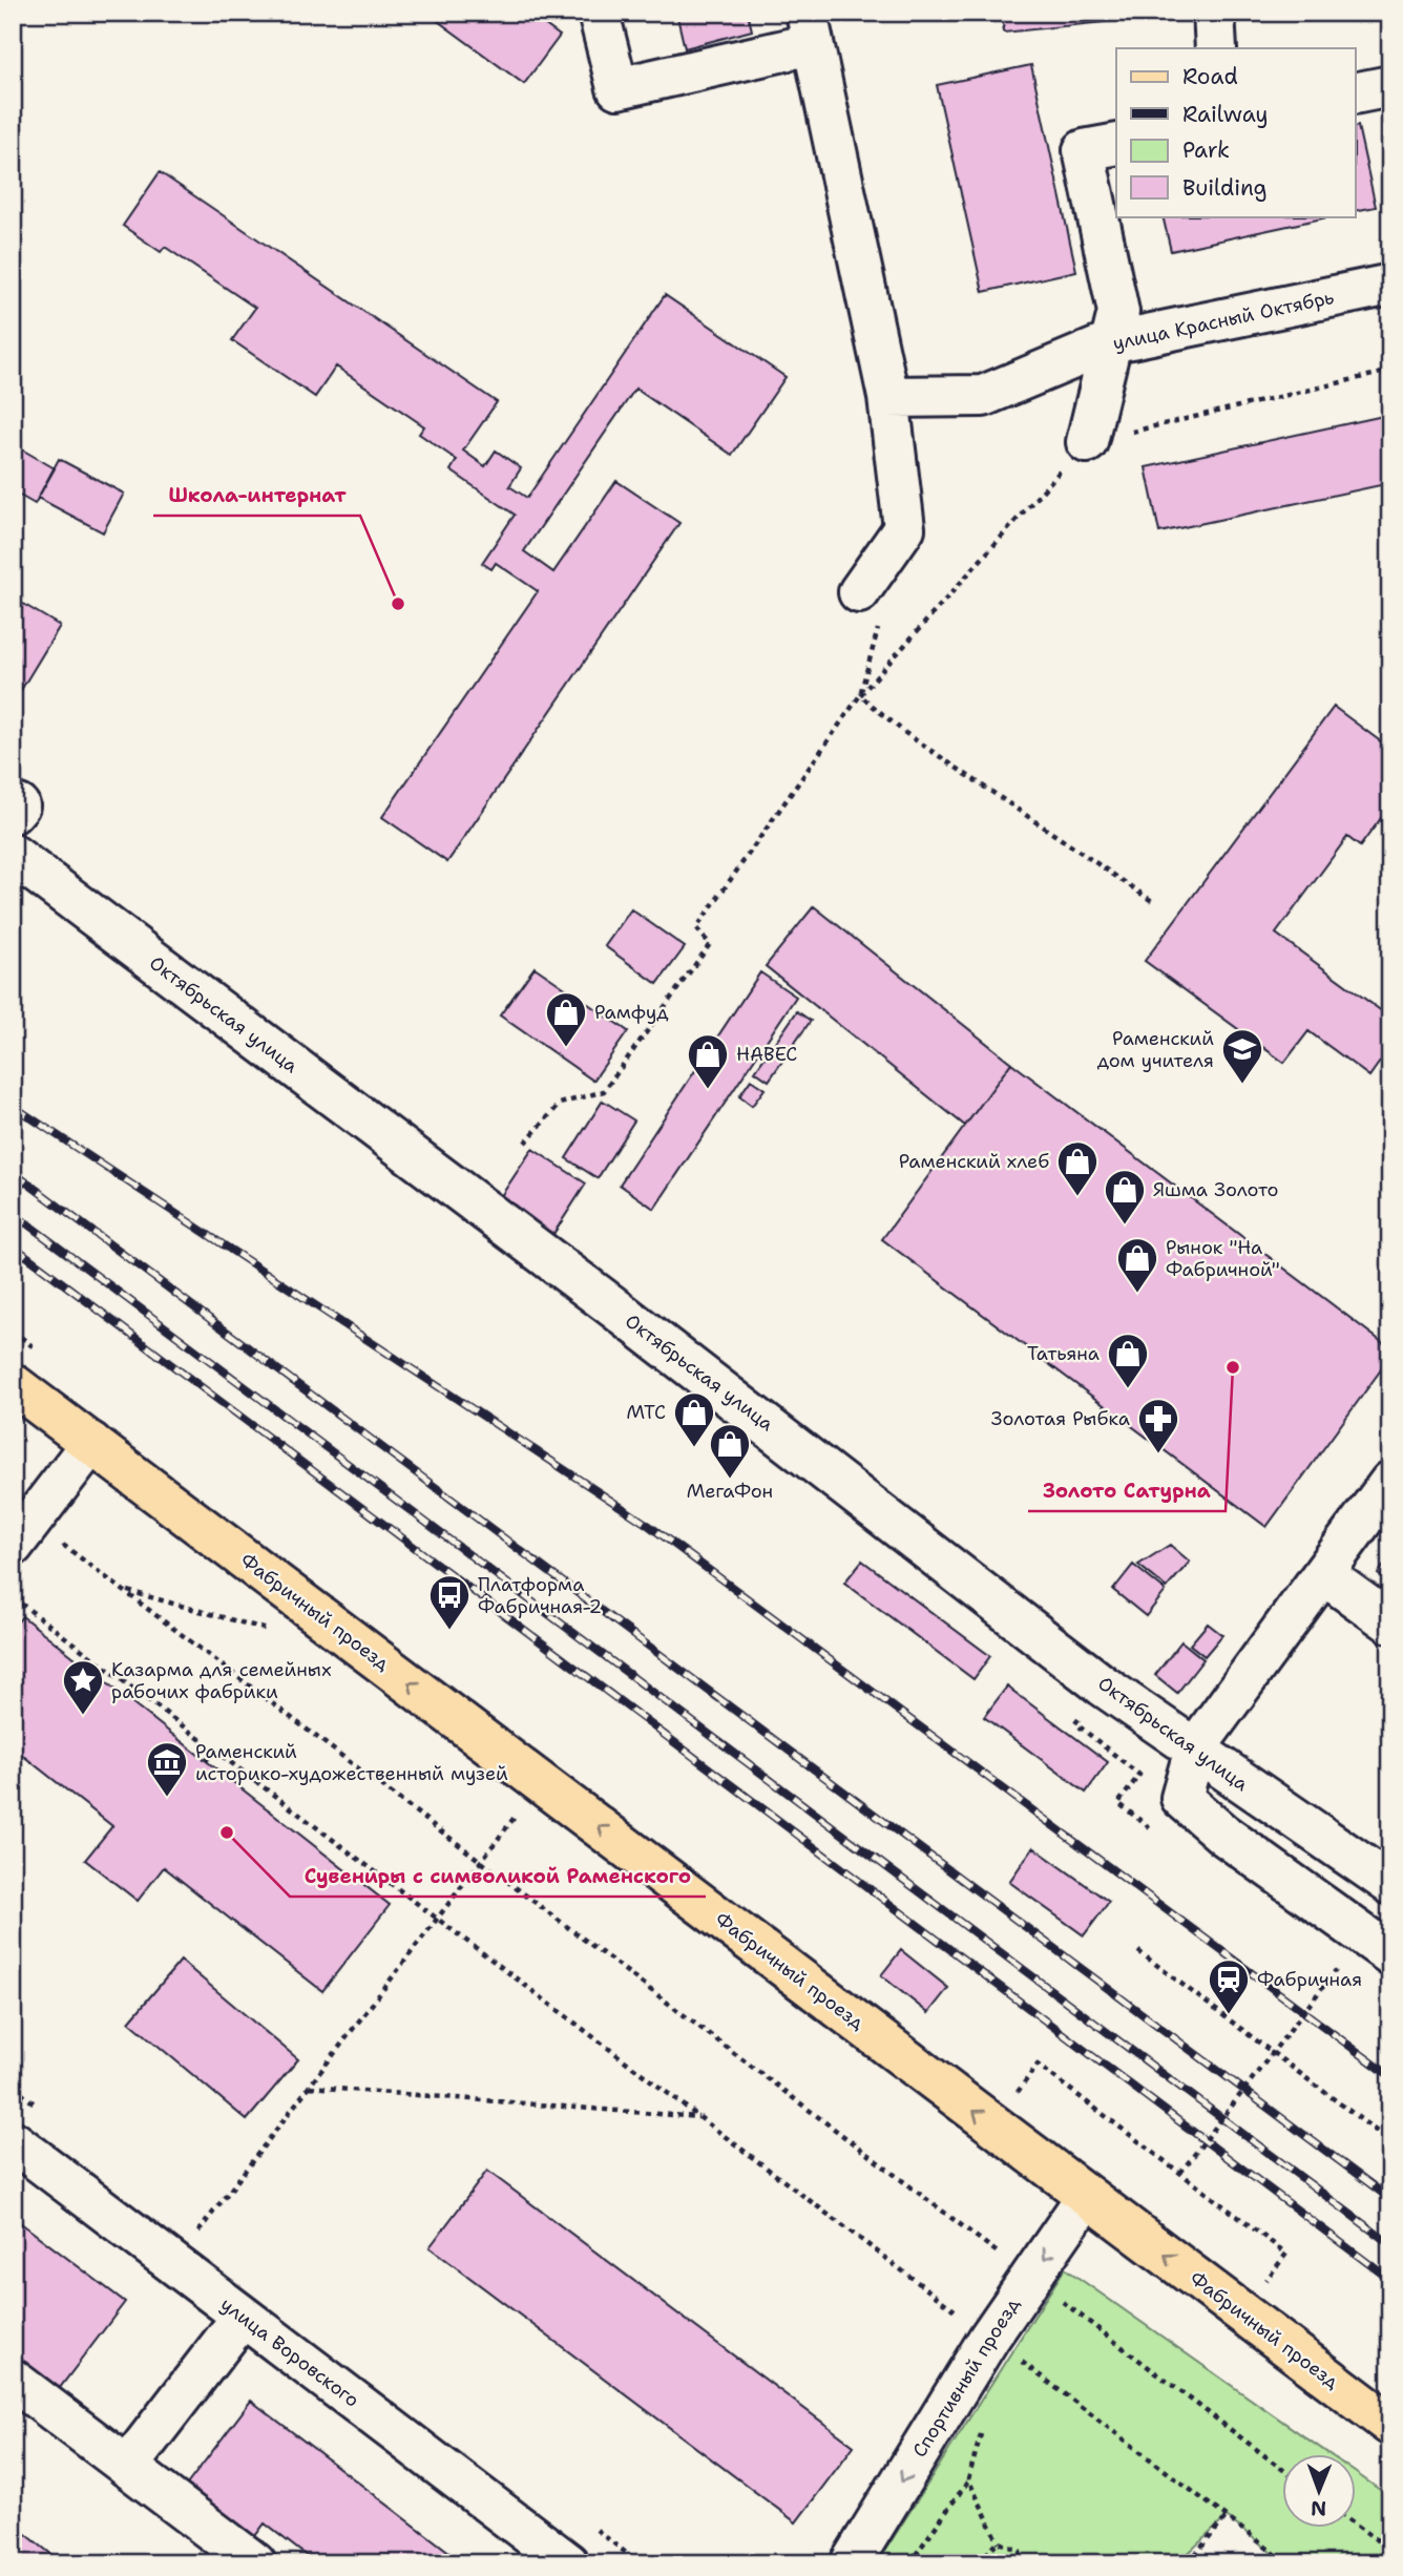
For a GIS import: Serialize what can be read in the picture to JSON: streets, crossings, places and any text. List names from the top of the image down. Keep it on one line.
{"streets":{"main road":["Фабричный проезд"],"street":["улица Красный Октябрь","Октябрьская улица","улица Воровского","Спортивный проезд"]},"crossings":[["Фабричный проезд","Спортивный проезд"]],"one_way":["Фабричный проезд","Спортивный проезд"],"places":{"other":["Школа-интернат","Золото Сатурна","Сувениры с символикой Раменского"],"shop":["Рамфуд","НАВЕС","Раменский хлеб","Яшма Золото","Рынок \"На Фабричной\"","Татьяна","МТС","МегаФон"],"school or university":["Раменский дом учителя"],"pharmacy":["Золотая Рыбка"],"bus stop":["Платформа Фабричная-2"],"place":["Казарма для семейных рабочих фабрики"],"museum":["Раменский историко-художественный музей"],"station":["Фабричная"]},"legend":["Road","Railway","Park","Building"],"north":"bottom"}
